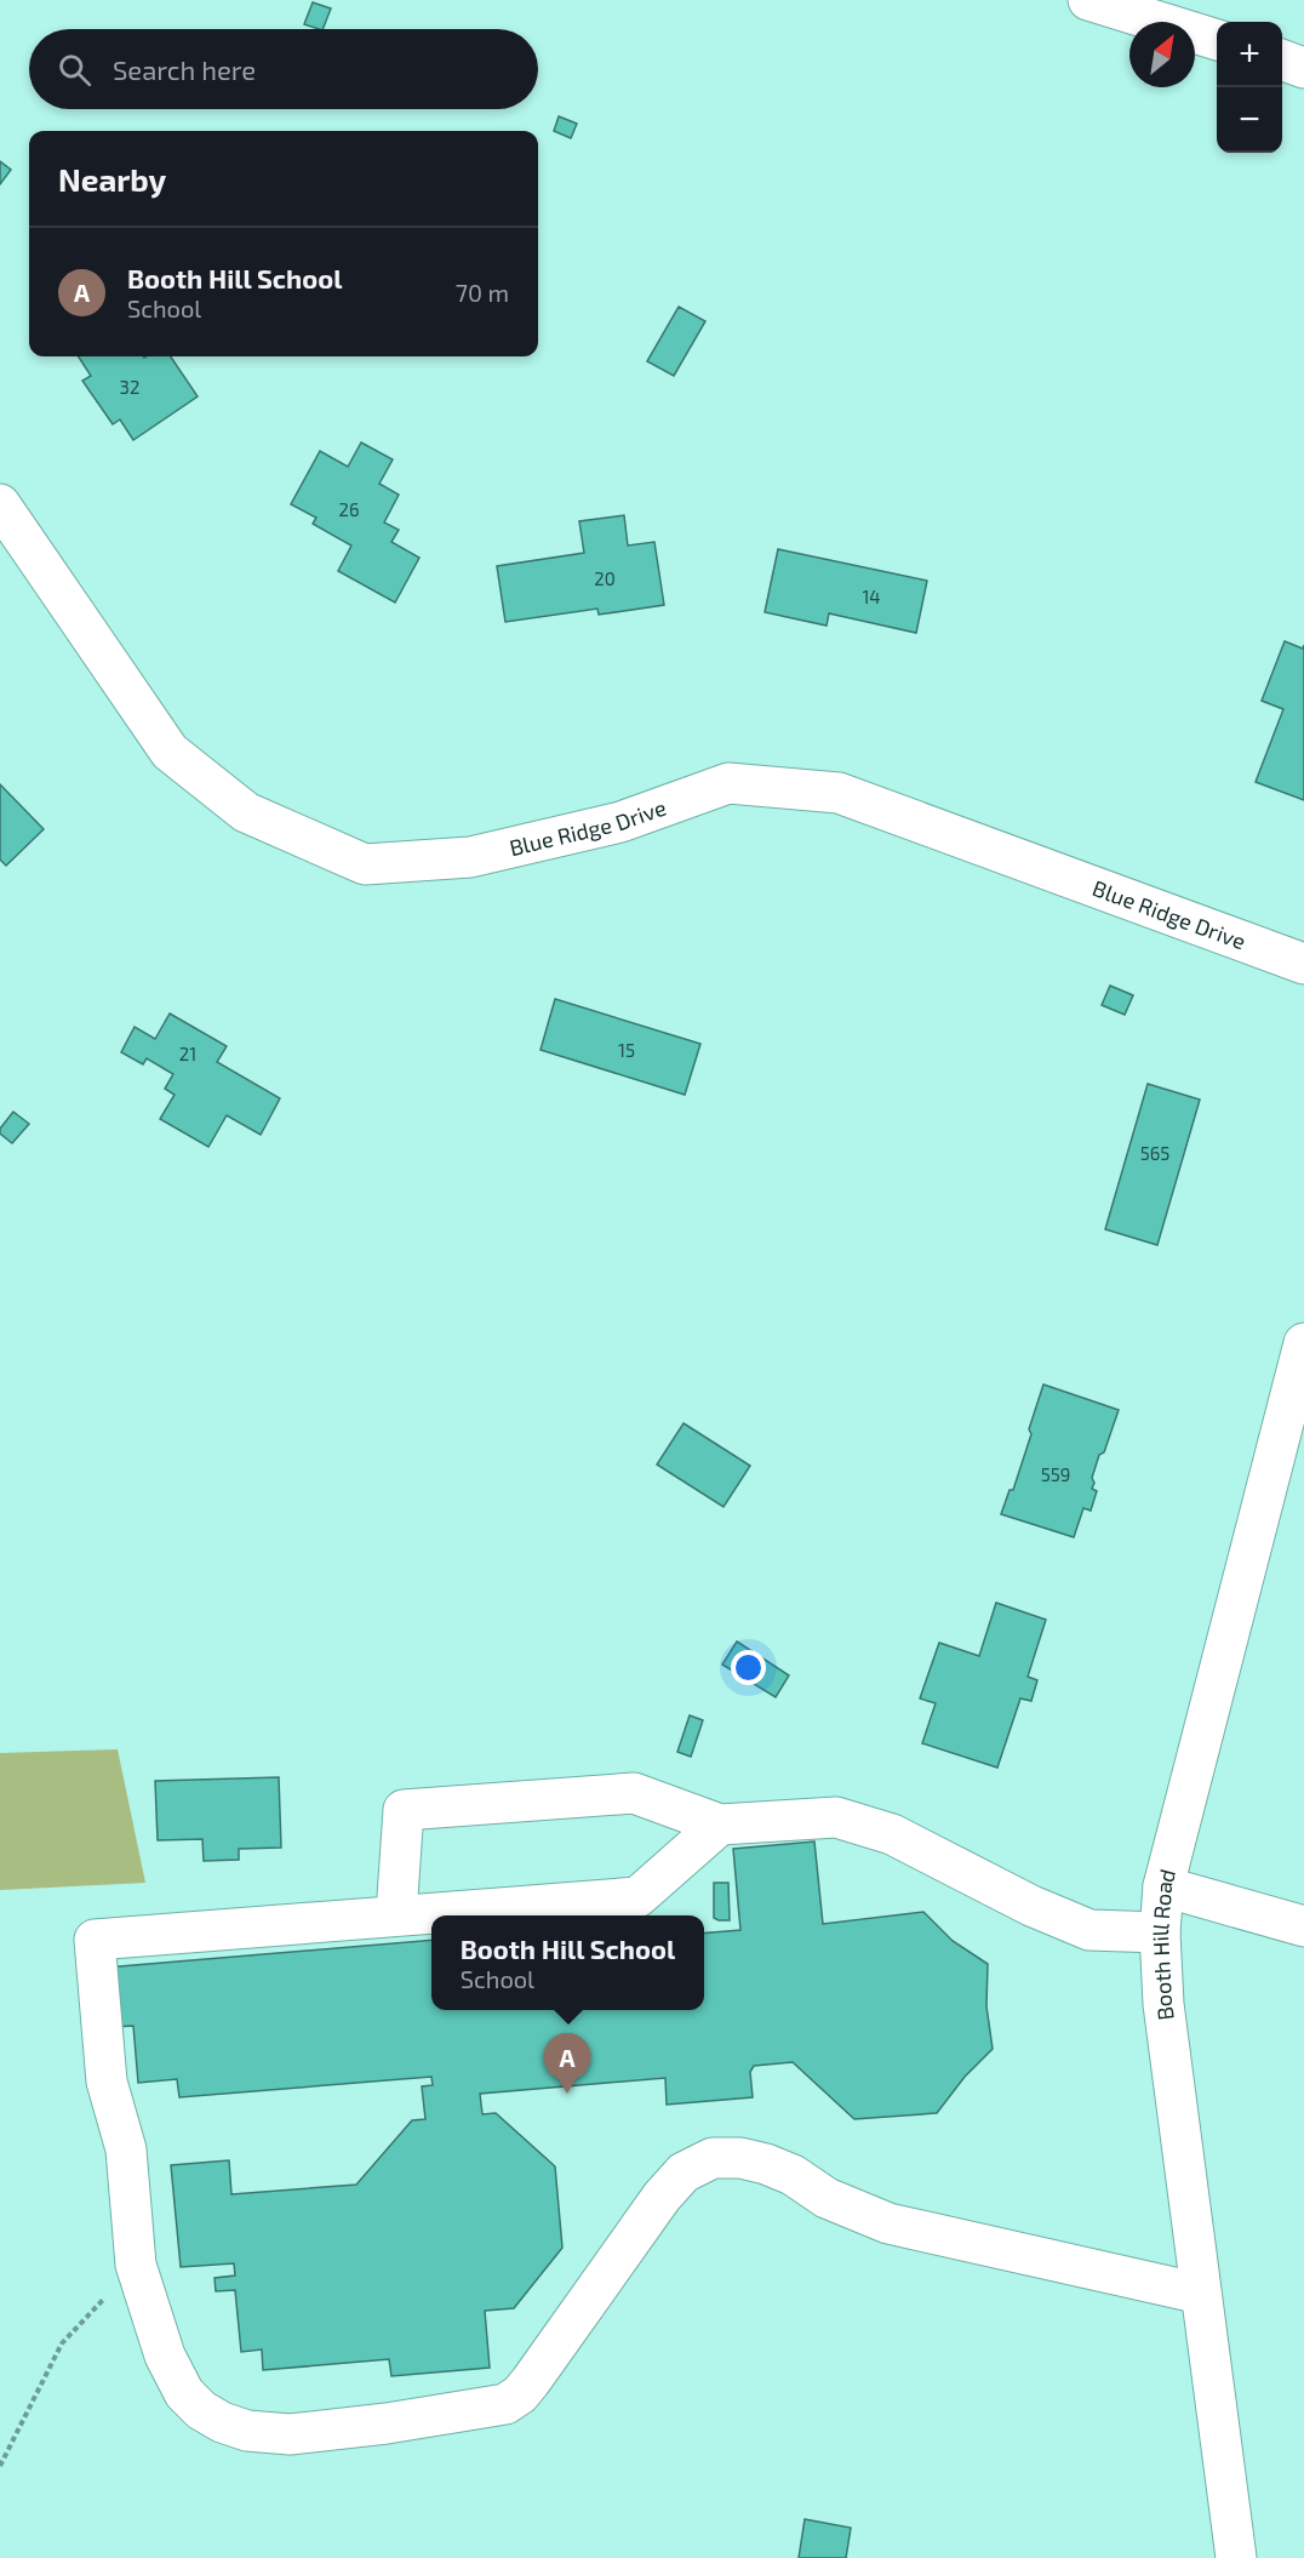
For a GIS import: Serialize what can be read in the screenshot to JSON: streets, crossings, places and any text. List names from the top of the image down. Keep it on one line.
{"streets":{"street":["Blue Ridge Drive","Booth Hill Road"]},"house_numbers":["32","26","20","14","15","21","565","559"],"north":"top right","page":{"map_buttons":["+","−"],"search":"Search here","heading":"Nearby","list":[{"mark":"A","name":"Booth Hill School","note":"School","value":"70 m"}],"popup":["Booth Hill School","School"],"pins":"A"}}
